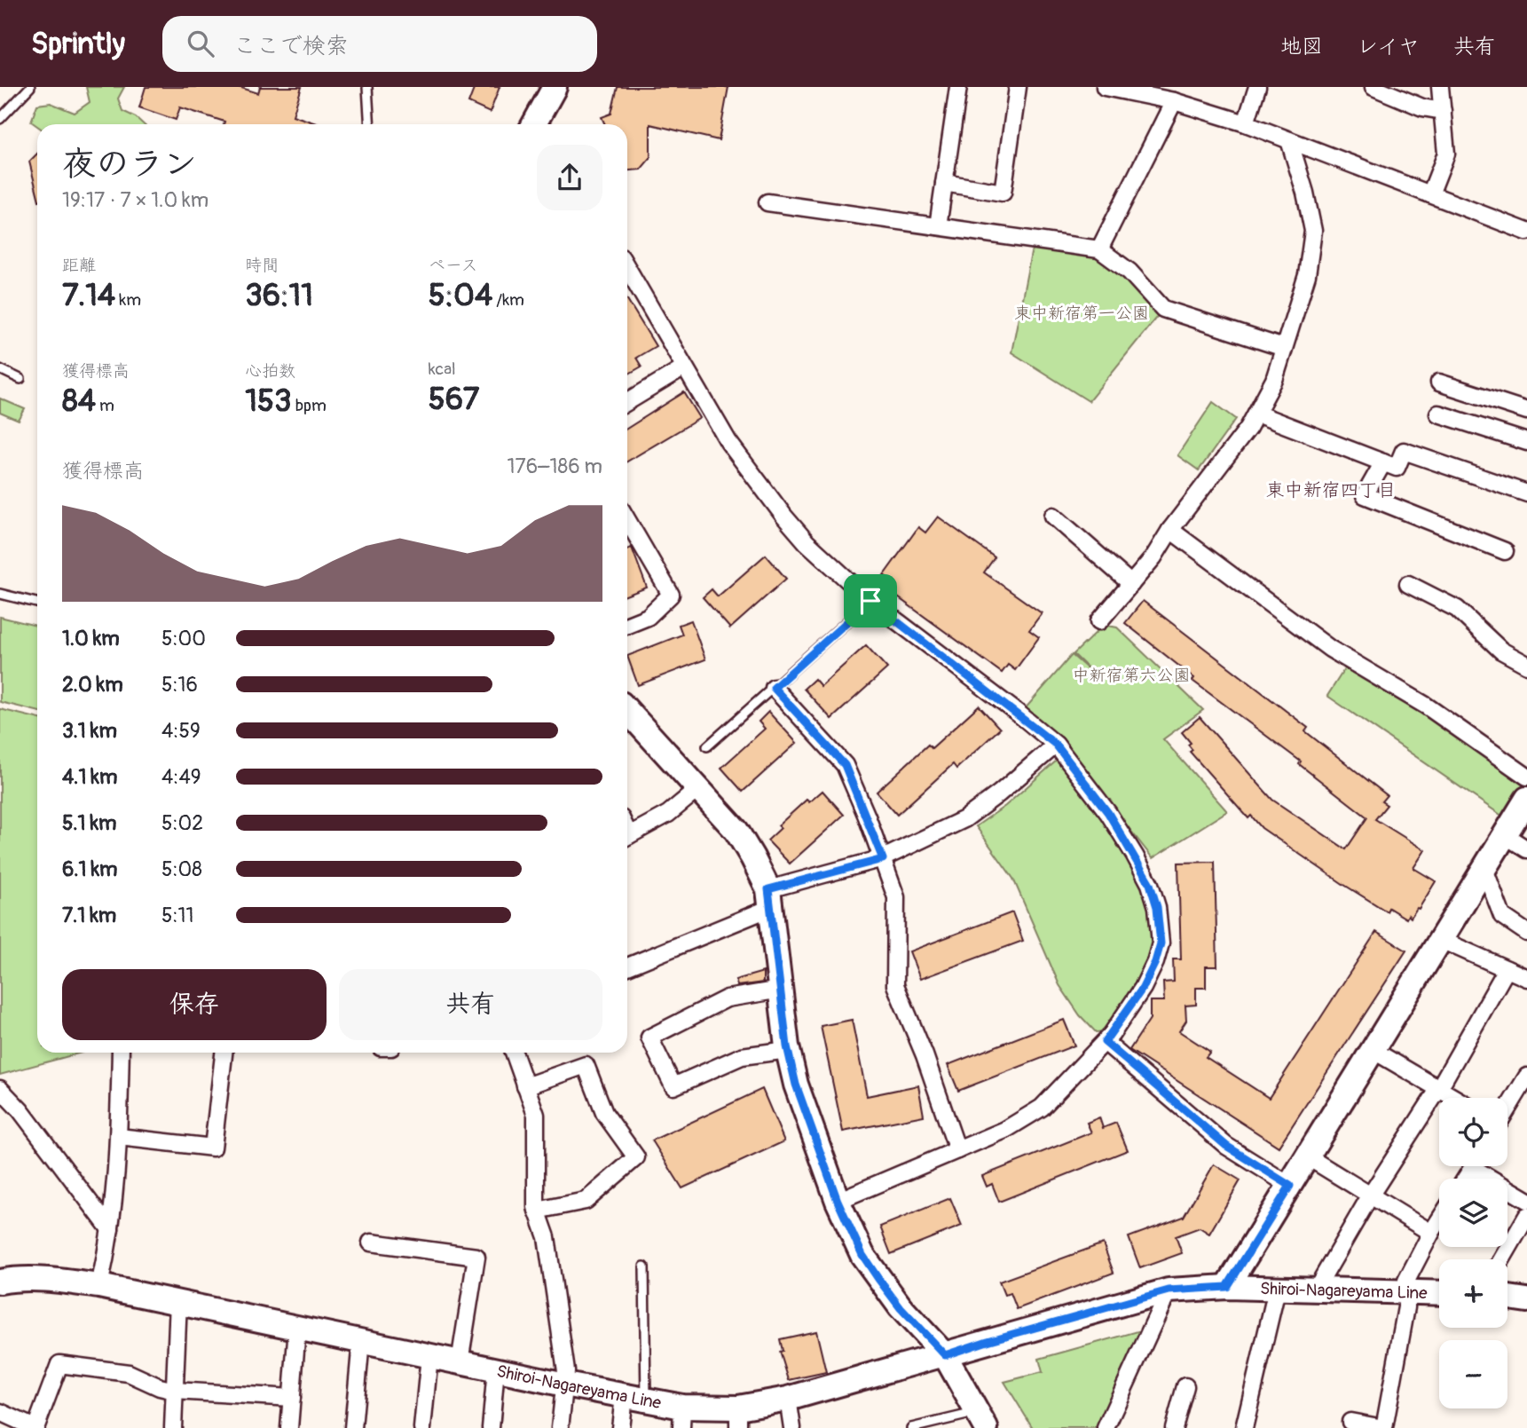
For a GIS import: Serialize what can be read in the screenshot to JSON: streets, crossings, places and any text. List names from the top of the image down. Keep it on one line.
{"streets":{"main road":["Shiroi-Nagareyama Line"]},"districts":["東中新宿四丁目"],"parks":["東中新宿第一公園","中新宿第六公園"],"page":{"header":"Sprintly","search":"ここで検索","nav":["地図","レイヤ","共有"],"heading":["夜のラン","19:17 · 7 × 1.0 km"],"stats":[["距離","7.14 km"],["時間","36:11"],["ペース","5:04 /km"],["獲得標高","84 m"],["心拍数","153 bpm"],["kcal","567"]],"chart":["獲得標高","176–186 m"],"list":[{"name":"1.0 km","note":"5:00"},{"name":"2.0 km","note":"5:16"},{"name":"3.1 km","note":"4:59"},{"name":"4.1 km","note":"4:49"},{"name":"5.1 km","note":"5:02"},{"name":"6.1 km","note":"5:08"},{"name":"7.1 km","note":"5:11"}],"buttons":["保存","共有"],"map_buttons":["+","−"]}}
